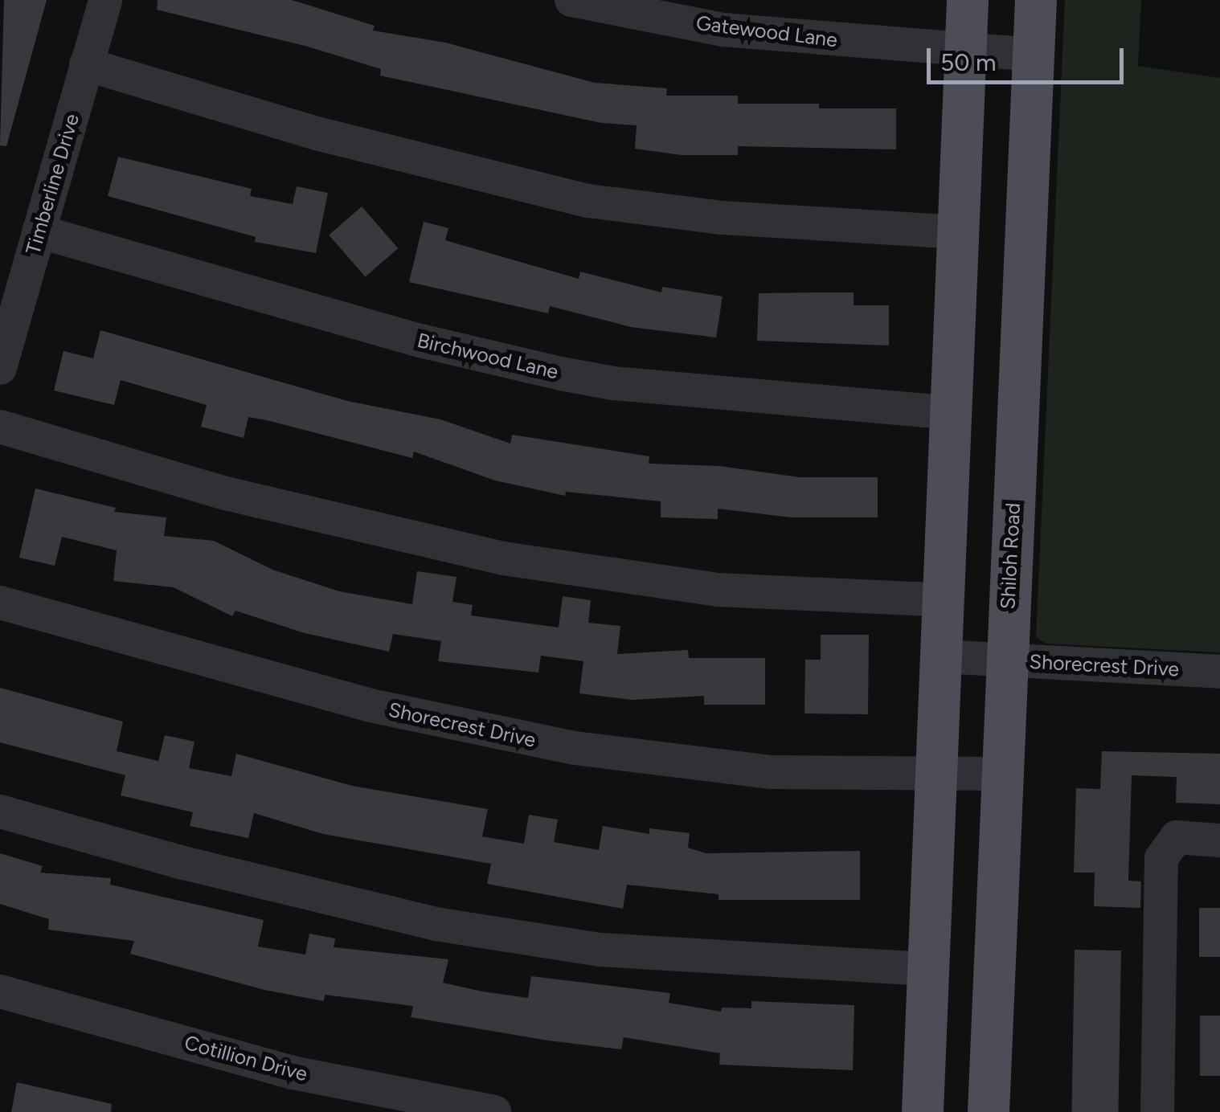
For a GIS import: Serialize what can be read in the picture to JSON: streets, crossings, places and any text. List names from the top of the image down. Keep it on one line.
{"streets":{"main road":["Shiloh Road"],"street":["Gatewood Lane","Timberline Drive","Birchwood Lane","Shorecrest Drive","Cotillion Drive"]},"crossings":[["Gatewood Lane","Shiloh Road"],["Timberline Drive","Birchwood Lane"],["Shiloh Road","Shorecrest Drive"]],"scale_bar":"50 m"}
